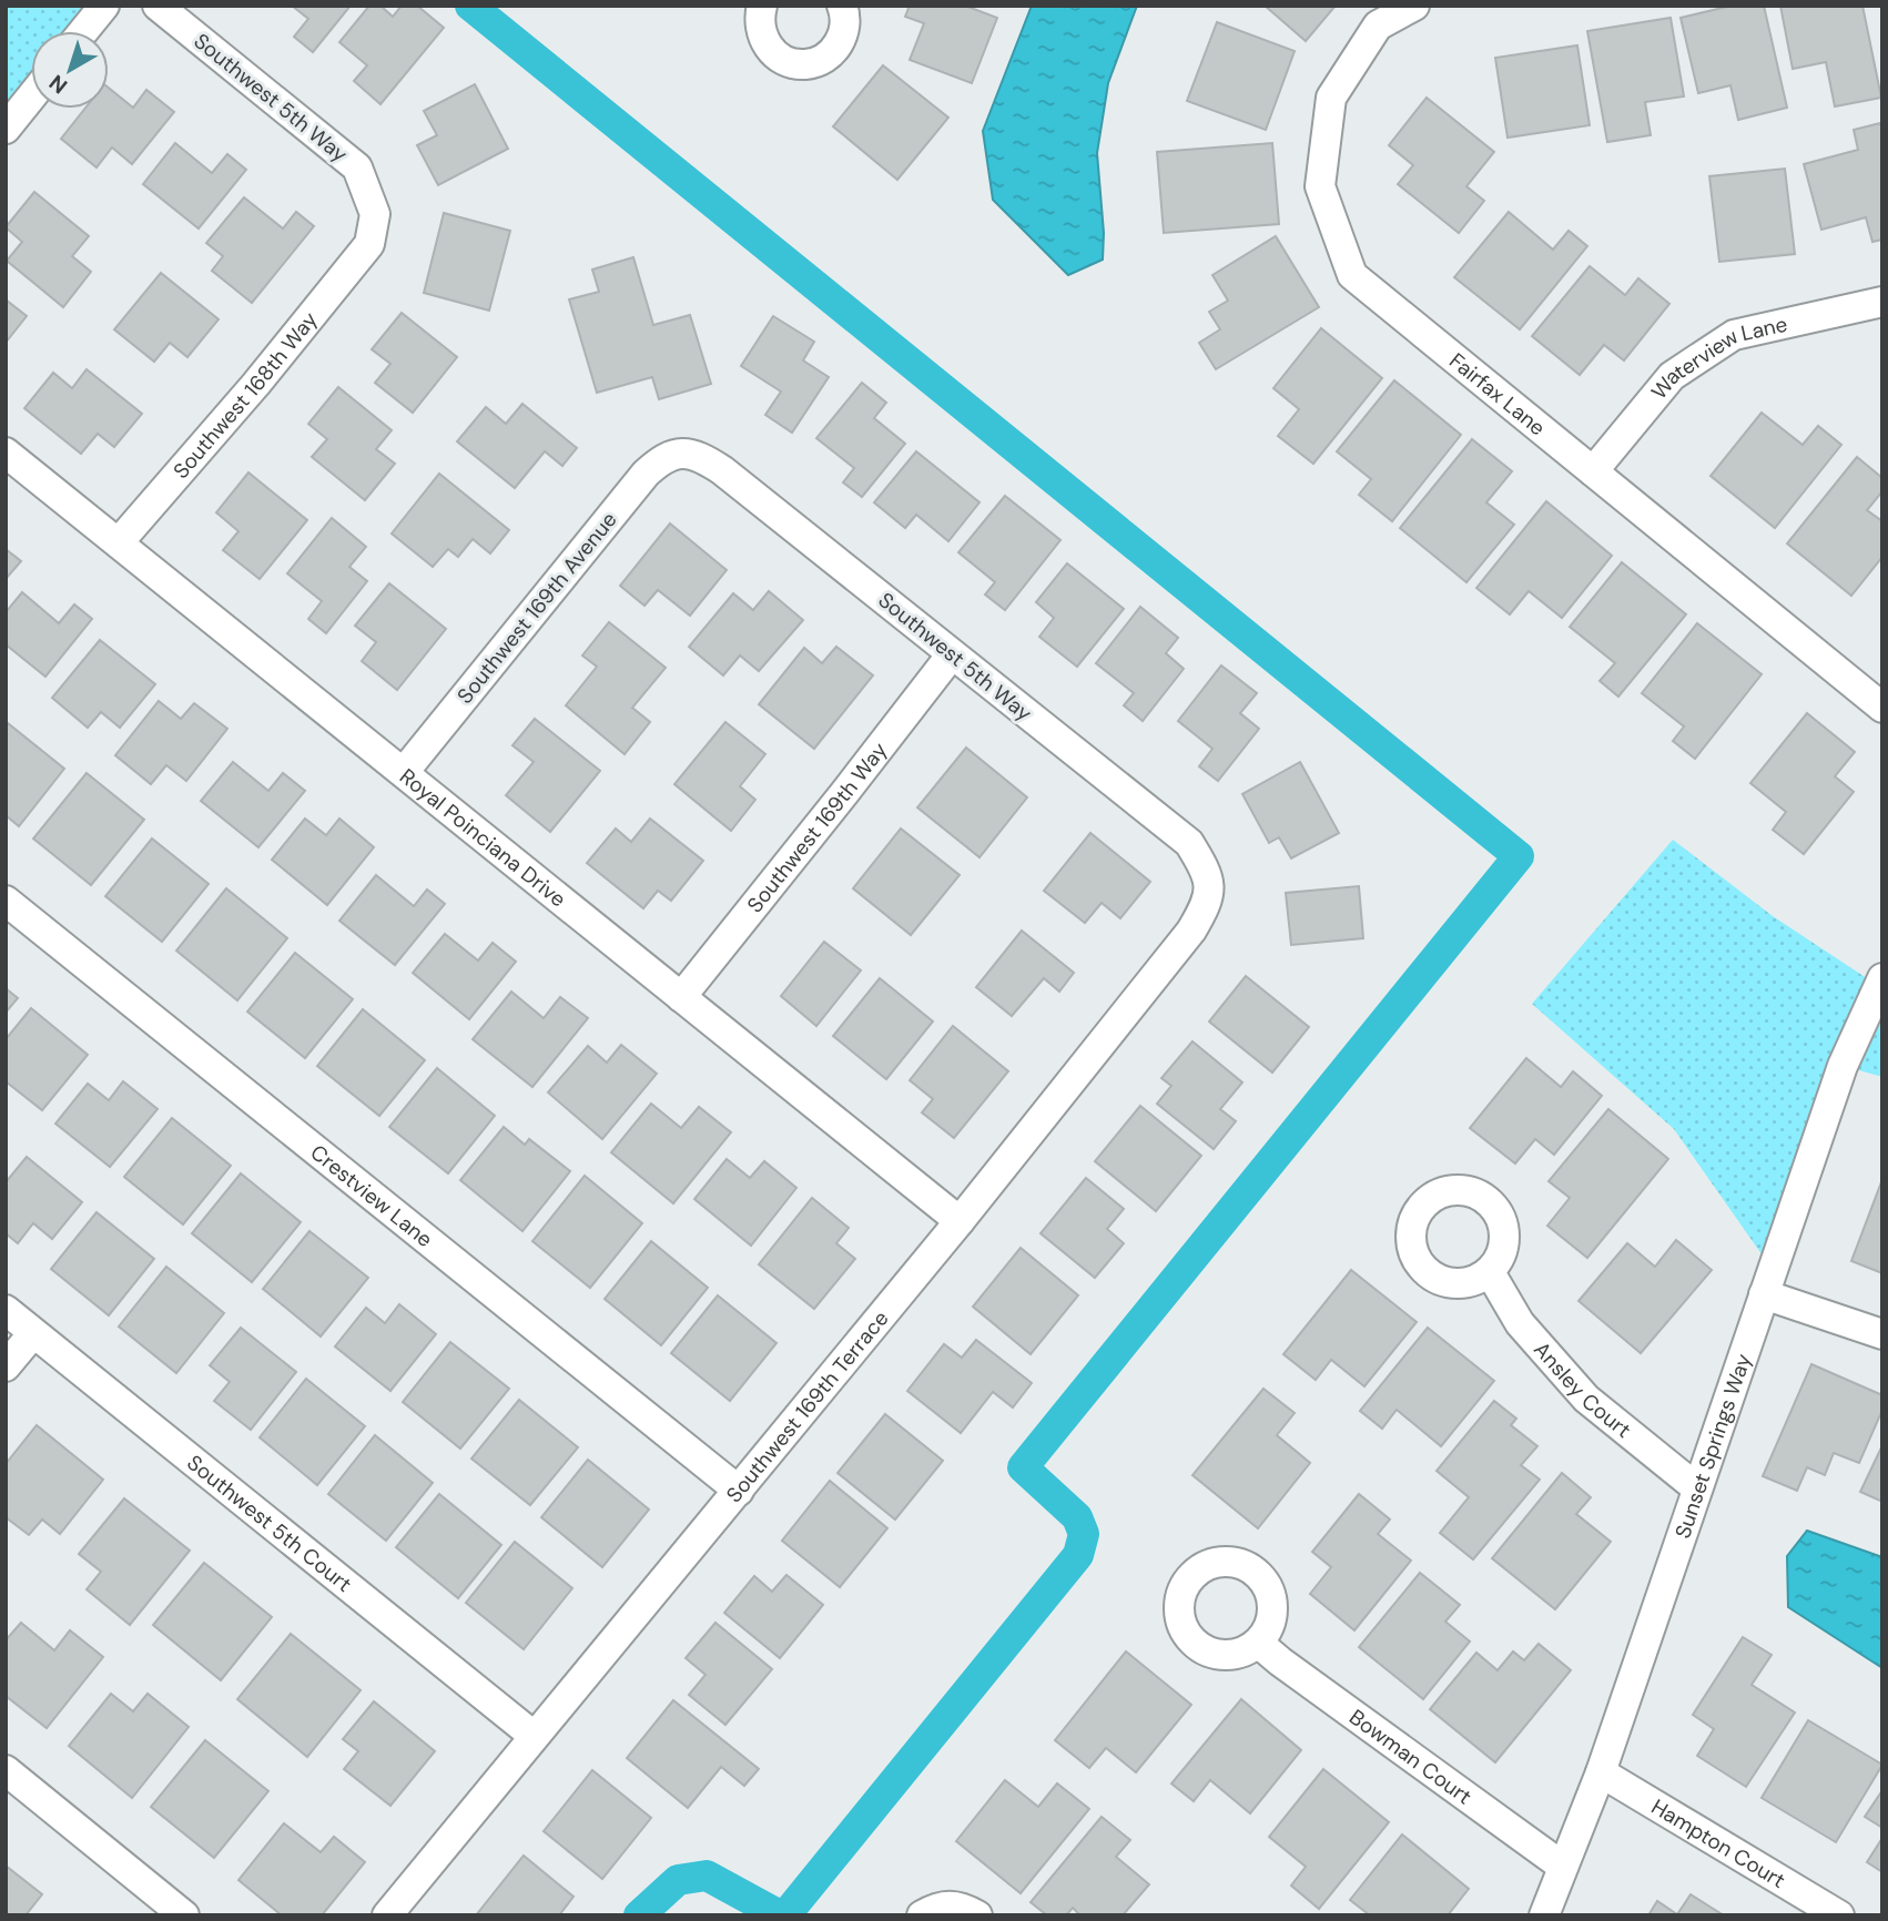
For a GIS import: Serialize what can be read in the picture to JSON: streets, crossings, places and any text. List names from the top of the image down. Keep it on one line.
{"streets":{"street":["Southwest 5th Way","Waterview Lane","Southwest 168th Way","Fairfax Lane","Southwest 169th Avenue","Southwest 169th Way","Royal Poinciana Drive","Crestview Lane","Ansley Court","Southwest 169th Terrace","Sunset Springs Way","Southwest 5th Court","Bowman Court","Hampton Court"]},"crossings":[["Southwest 5th Way","Southwest 168th Way"],["Southwest 5th Way","Southwest 169th Avenue"],["Southwest 5th Way","Southwest 169th Way"],["Southwest 5th Way","Southwest 169th Terrace"],["Waterview Lane","Fairfax Lane"],["Southwest 168th Way","Royal Poinciana Drive"],["Southwest 169th Avenue","Royal Poinciana Drive"],["Southwest 169th Way","Royal Poinciana Drive"],["Royal Poinciana Drive","Southwest 169th Terrace"],["Crestview Lane","Southwest 169th Terrace"],["Ansley Court","Sunset Springs Way"],["Southwest 169th Terrace","Southwest 5th Court"],["Sunset Springs Way","Bowman Court"],["Sunset Springs Way","Hampton Court"]],"north":"bottom left"}
